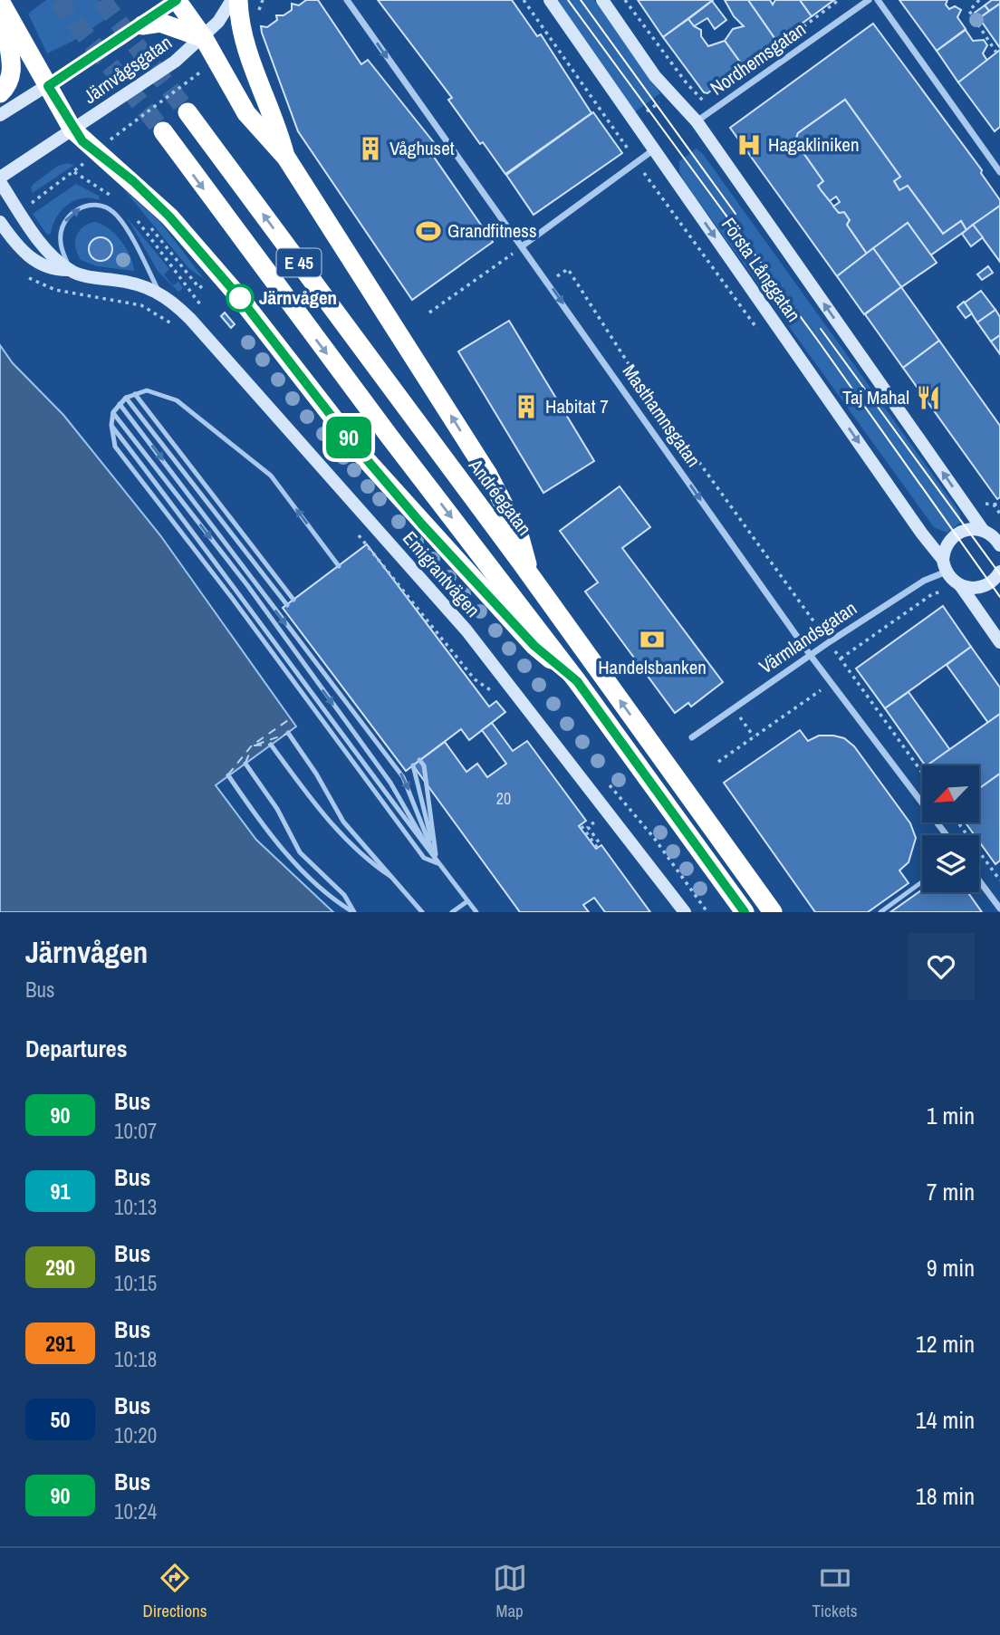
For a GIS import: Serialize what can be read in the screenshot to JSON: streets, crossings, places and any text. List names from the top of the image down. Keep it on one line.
{"streets":{"highway":["E 45","Andréegatan"],"street":["Nordhemsgatan","Järnvågsgatan","Första Långgatan","Masthamnsgatan","Emigrantvägen","Värmlandsgatan"]},"crossings":[["Nordhemsgatan","Första Långgatan"],["Järnvågsgatan","Emigrantvägen"],["Första Långgatan","Värmlandsgatan"],["Masthamnsgatan","Värmlandsgatan"]],"one_way":["Masthamnsgatan"],"places":{"hospital":["Hagakliniken"],"building":["Våghuset","Habitat 7"],"sports":["Grandfitness"],"other":["Järnvågen"],"restaurant":["Taj Mahal"],"bank":["Handelsbanken"]},"lines":["bus line 90"],"house_numbers":["20"],"north":"bottom left","page":{"on_map":"90","heading":[["Järnvågen","Bus"],"Departures"],"list":[{"mark":"90","name":"Bus","note":"10:07","value":"1 min"},{"mark":"91","name":"Bus","note":"10:13","value":"7 min"},{"mark":"290","name":"Bus","note":"10:15","value":"9 min"},{"mark":"291","name":"Bus","note":"10:18","value":"12 min"},{"mark":"50","name":"Bus","note":"10:20","value":"14 min"},{"mark":"90","name":"Bus","note":"10:24","value":"18 min"}],"tabs":["Directions","Map","Tickets"]}}
